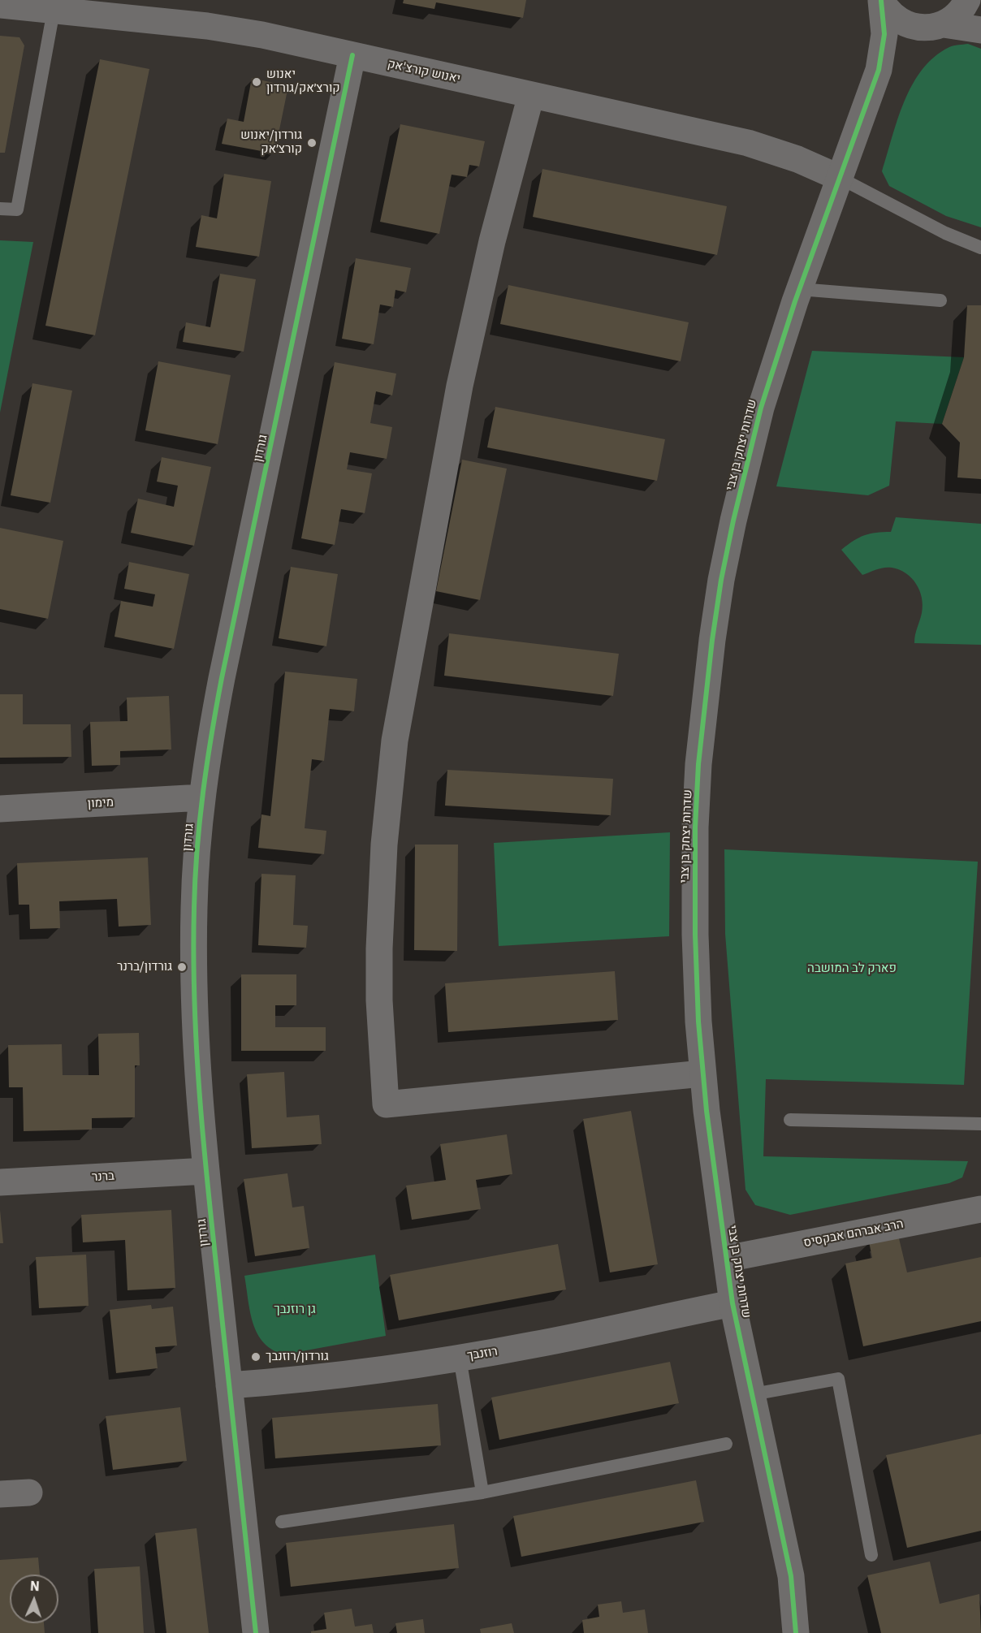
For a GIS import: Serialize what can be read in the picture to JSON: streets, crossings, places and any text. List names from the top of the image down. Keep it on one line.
{"streets":{"street":["יאנוש קורצ'אק","שדרות יצחק בן צבי","גורדון","מימון","ברנר","הרב אברהם אבקסיס","רוזנבך"]},"crossings":[["יאנוש קורצ'אק","שדרות יצחק בן צבי"],["יאנוש קורצ'אק","גורדון"],["שדרות יצחק בן צבי","הרב אברהם אבקסיס"],["שדרות יצחק בן צבי","רוזנבך"],["גורדון","מימון"],["גורדון","ברנר"],["גורדון","רוזנבך"]],"parks":["פארק לב המושבה","גן רוזנבך"],"places":["יאנוש קורצ׳אק/גורדון","גורדון/יאנוש קורצ׳אק","גורדון/ברנר","גורדון/רוזנבך"],"north":"top"}
